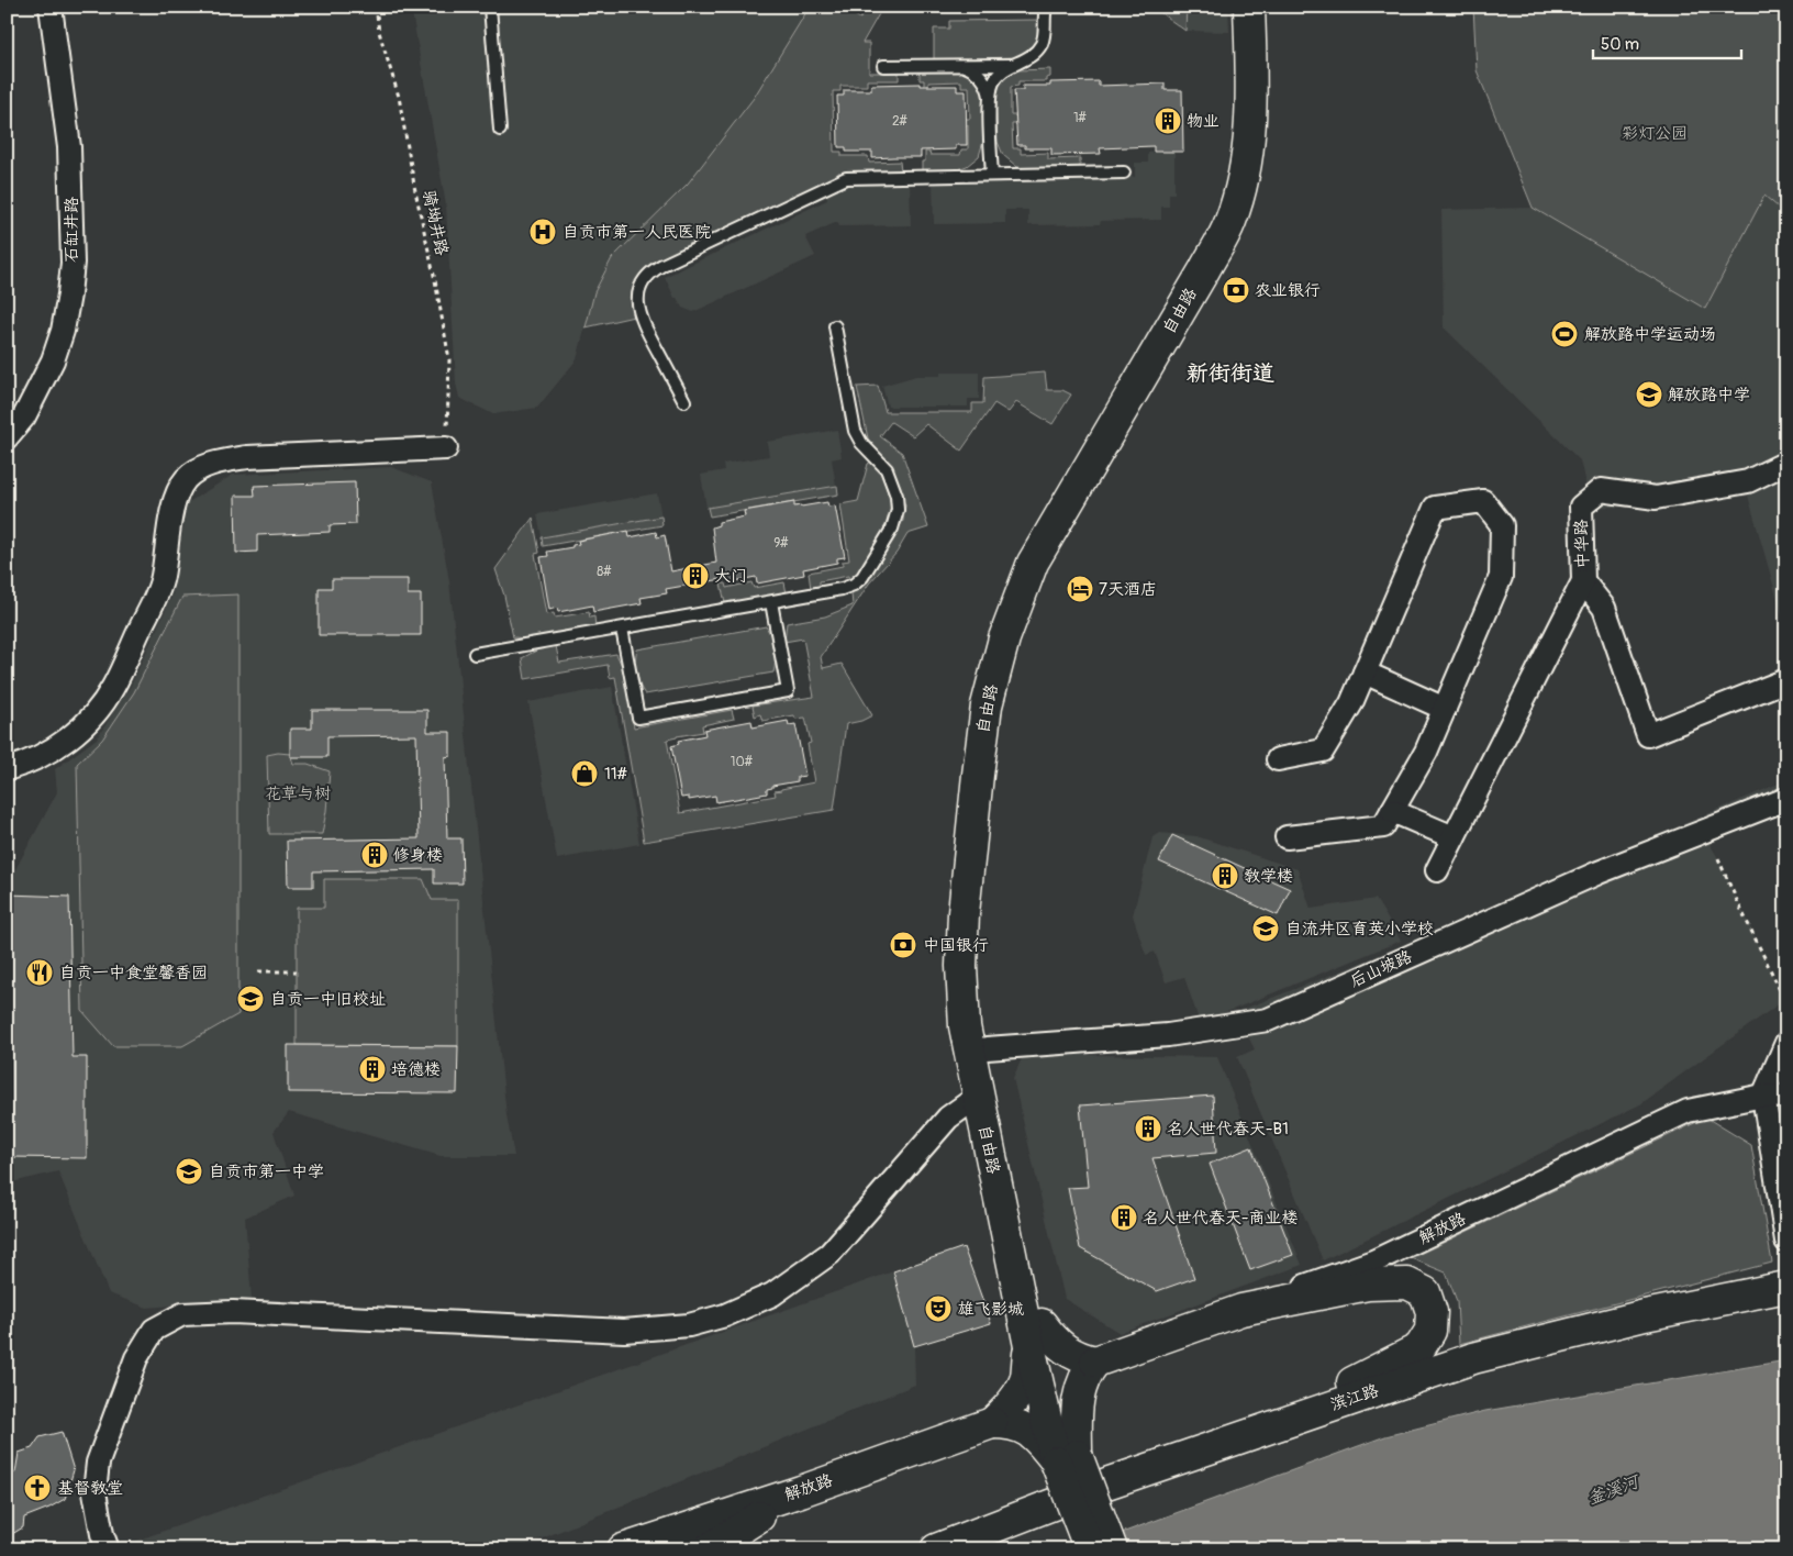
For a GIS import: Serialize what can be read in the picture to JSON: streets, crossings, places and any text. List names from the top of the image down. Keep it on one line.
{"streets":{"main road":["自由路","解放路","滨江路"],"street":["石缸井路","中华路","后山坡路"],"path":["骑坳井路"]},"crossings":[["自由路","后山坡路"]],"districts":["新街街道"],"water":["釜溪河"],"parks":["彩灯公园","花草与树"],"places":{"building":["物业","大门","修身楼","教学楼","培德楼","名人世代春天-B1","名人世代春天-商业楼"],"hospital":["自贡市第一人民医院"],"bank":["农业银行","中国银行"],"sports":["解放路中学运动场"],"school or university":["解放路中学","自流井区育英小学校","自贡一中旧校址","自贡市第一中学"],"hotel":["7天酒店"],"shop":["11#"],"restaurant":["自贡一中食堂馨香园"],"theatre":["雄飞影城"],"church":["基督教堂"]},"house_numbers":["1#","2#","9#","8#","10#"],"scale_bar":"50 m"}
